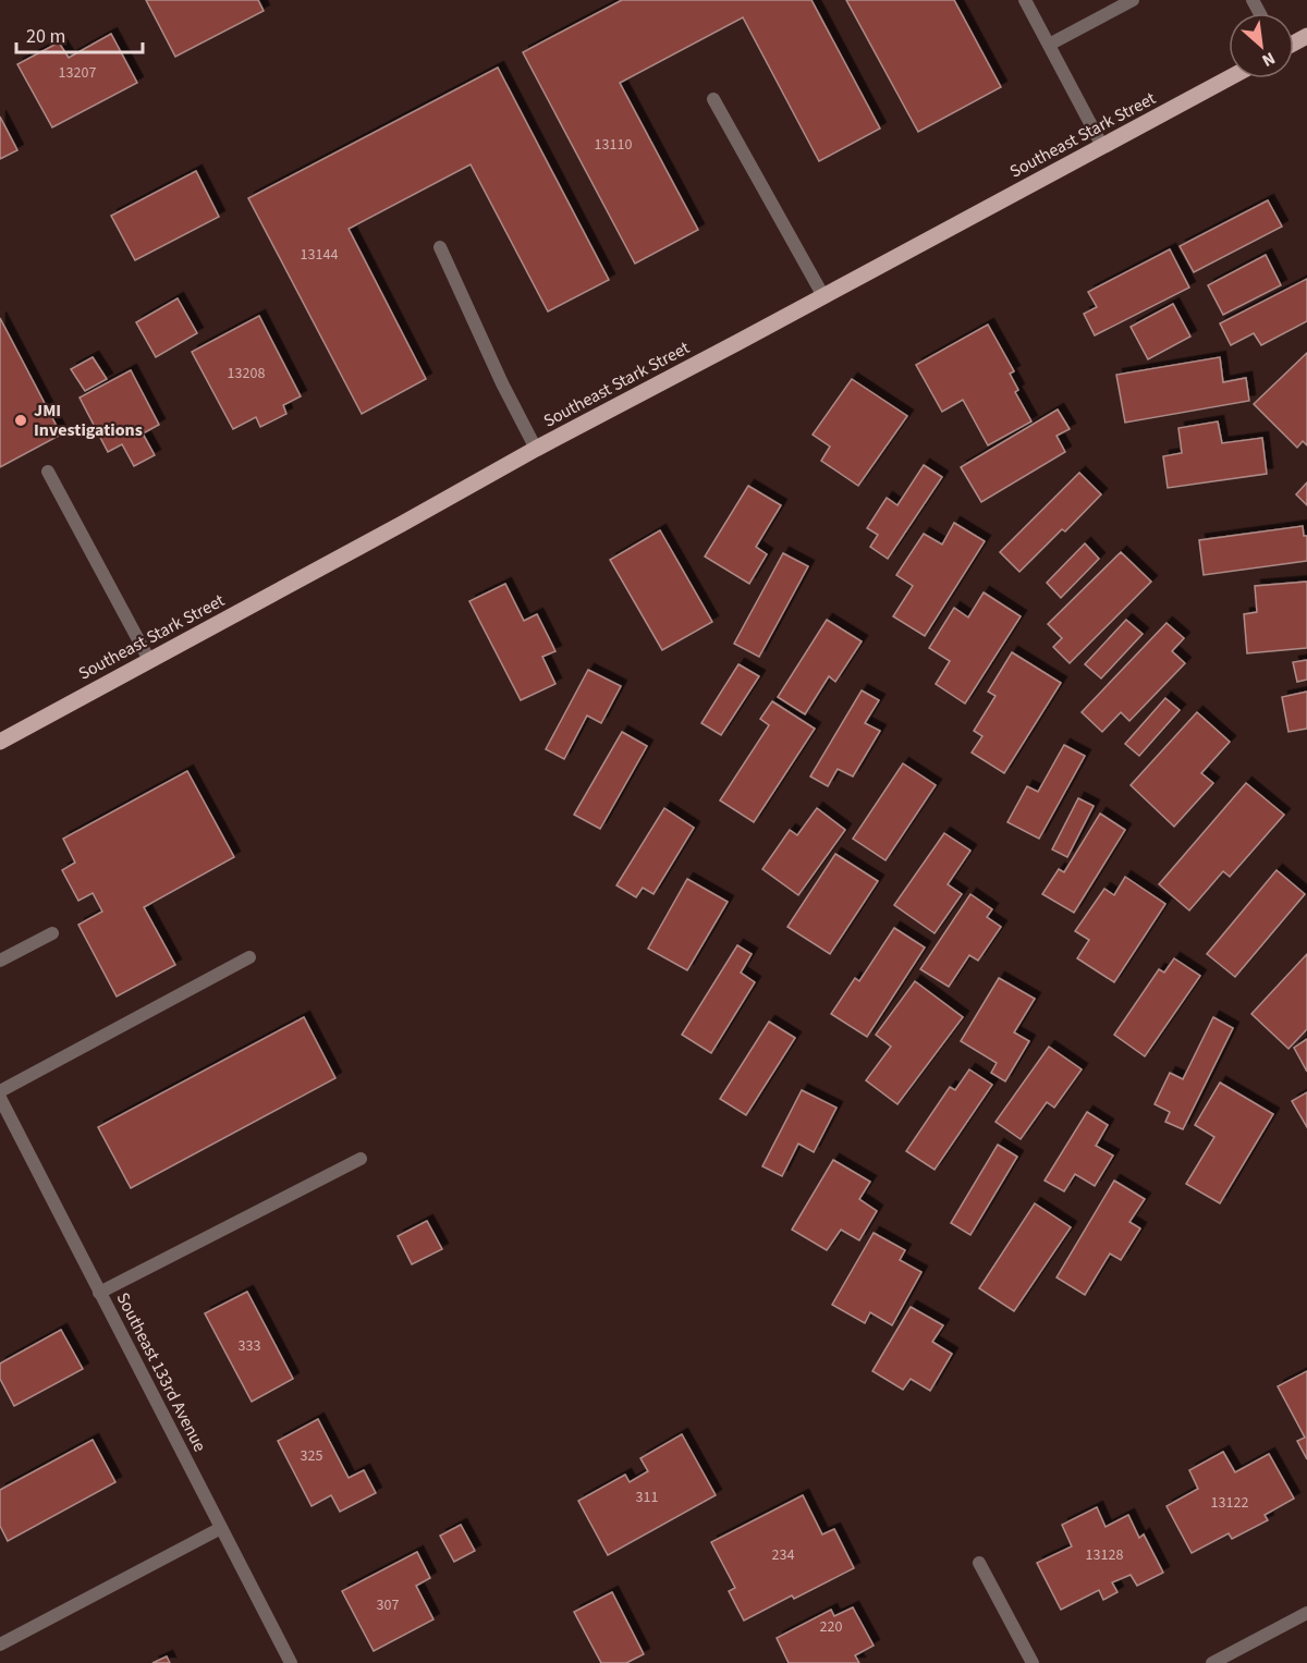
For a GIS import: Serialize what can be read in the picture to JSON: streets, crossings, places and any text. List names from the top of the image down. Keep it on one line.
{"streets":{"main road":["Southeast Stark Street"],"street":["Southeast 133rd Avenue"]},"places":["JMI Investigations"],"house_numbers":["13207","13110","13144","13208","333","325","311","13122","234","13128","307","220"],"scale_bar":"20 m","north":"bottom right"}
